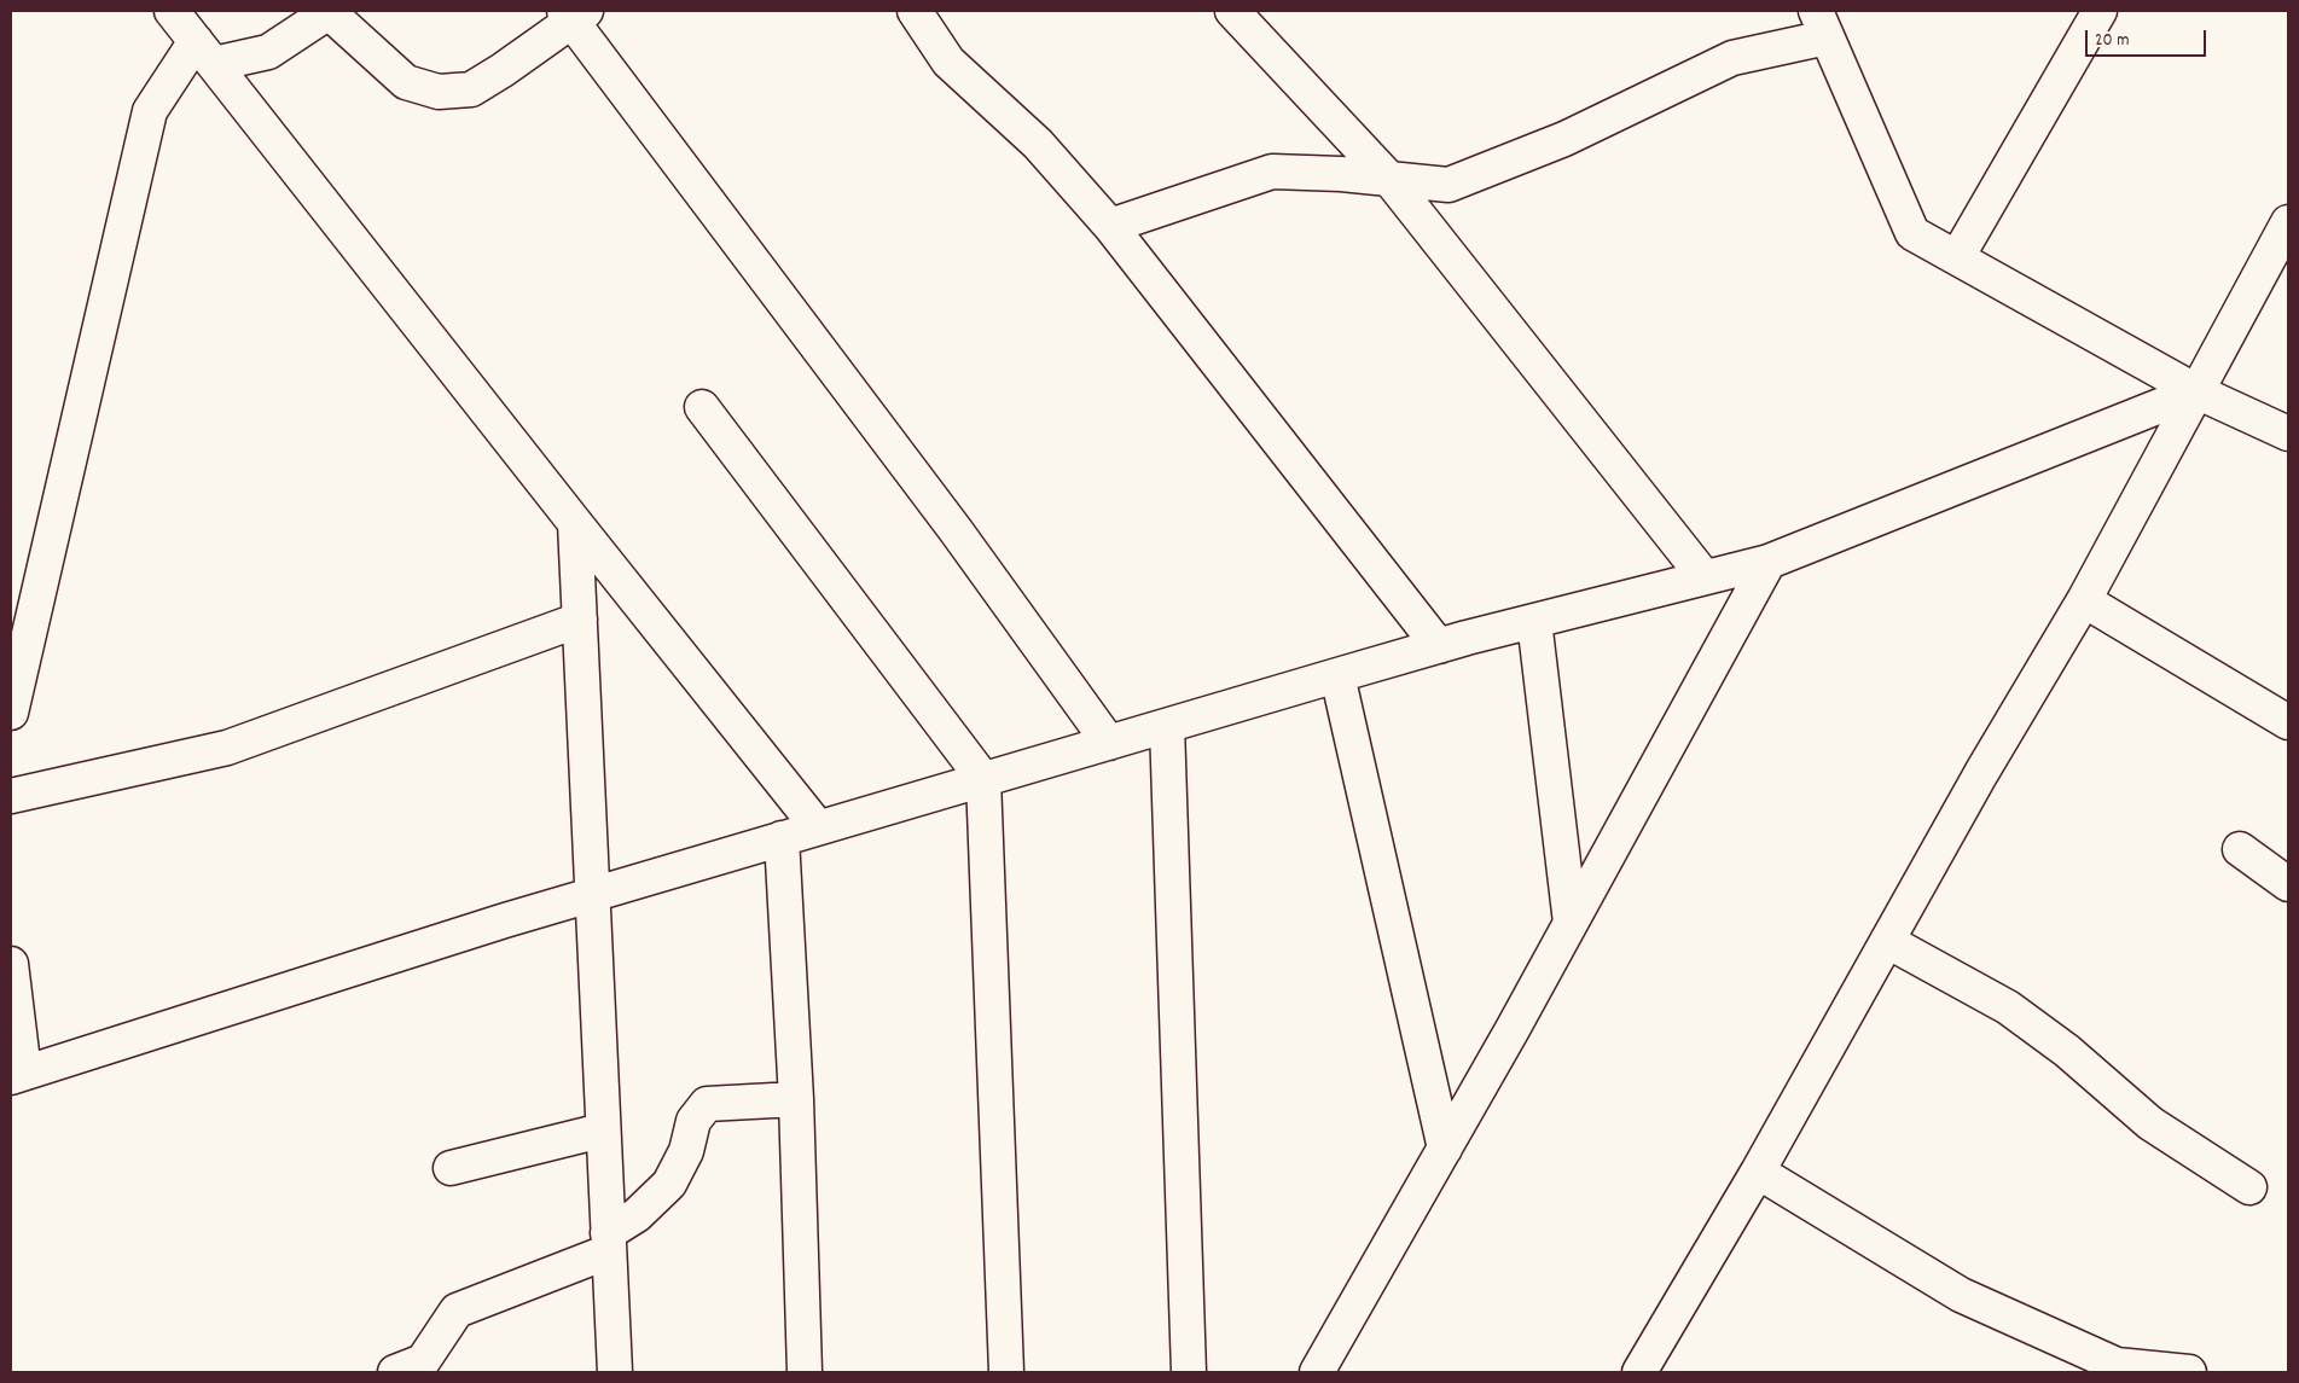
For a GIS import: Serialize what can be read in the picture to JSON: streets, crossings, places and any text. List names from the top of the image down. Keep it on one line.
{"scale_bar":"20 m"}
